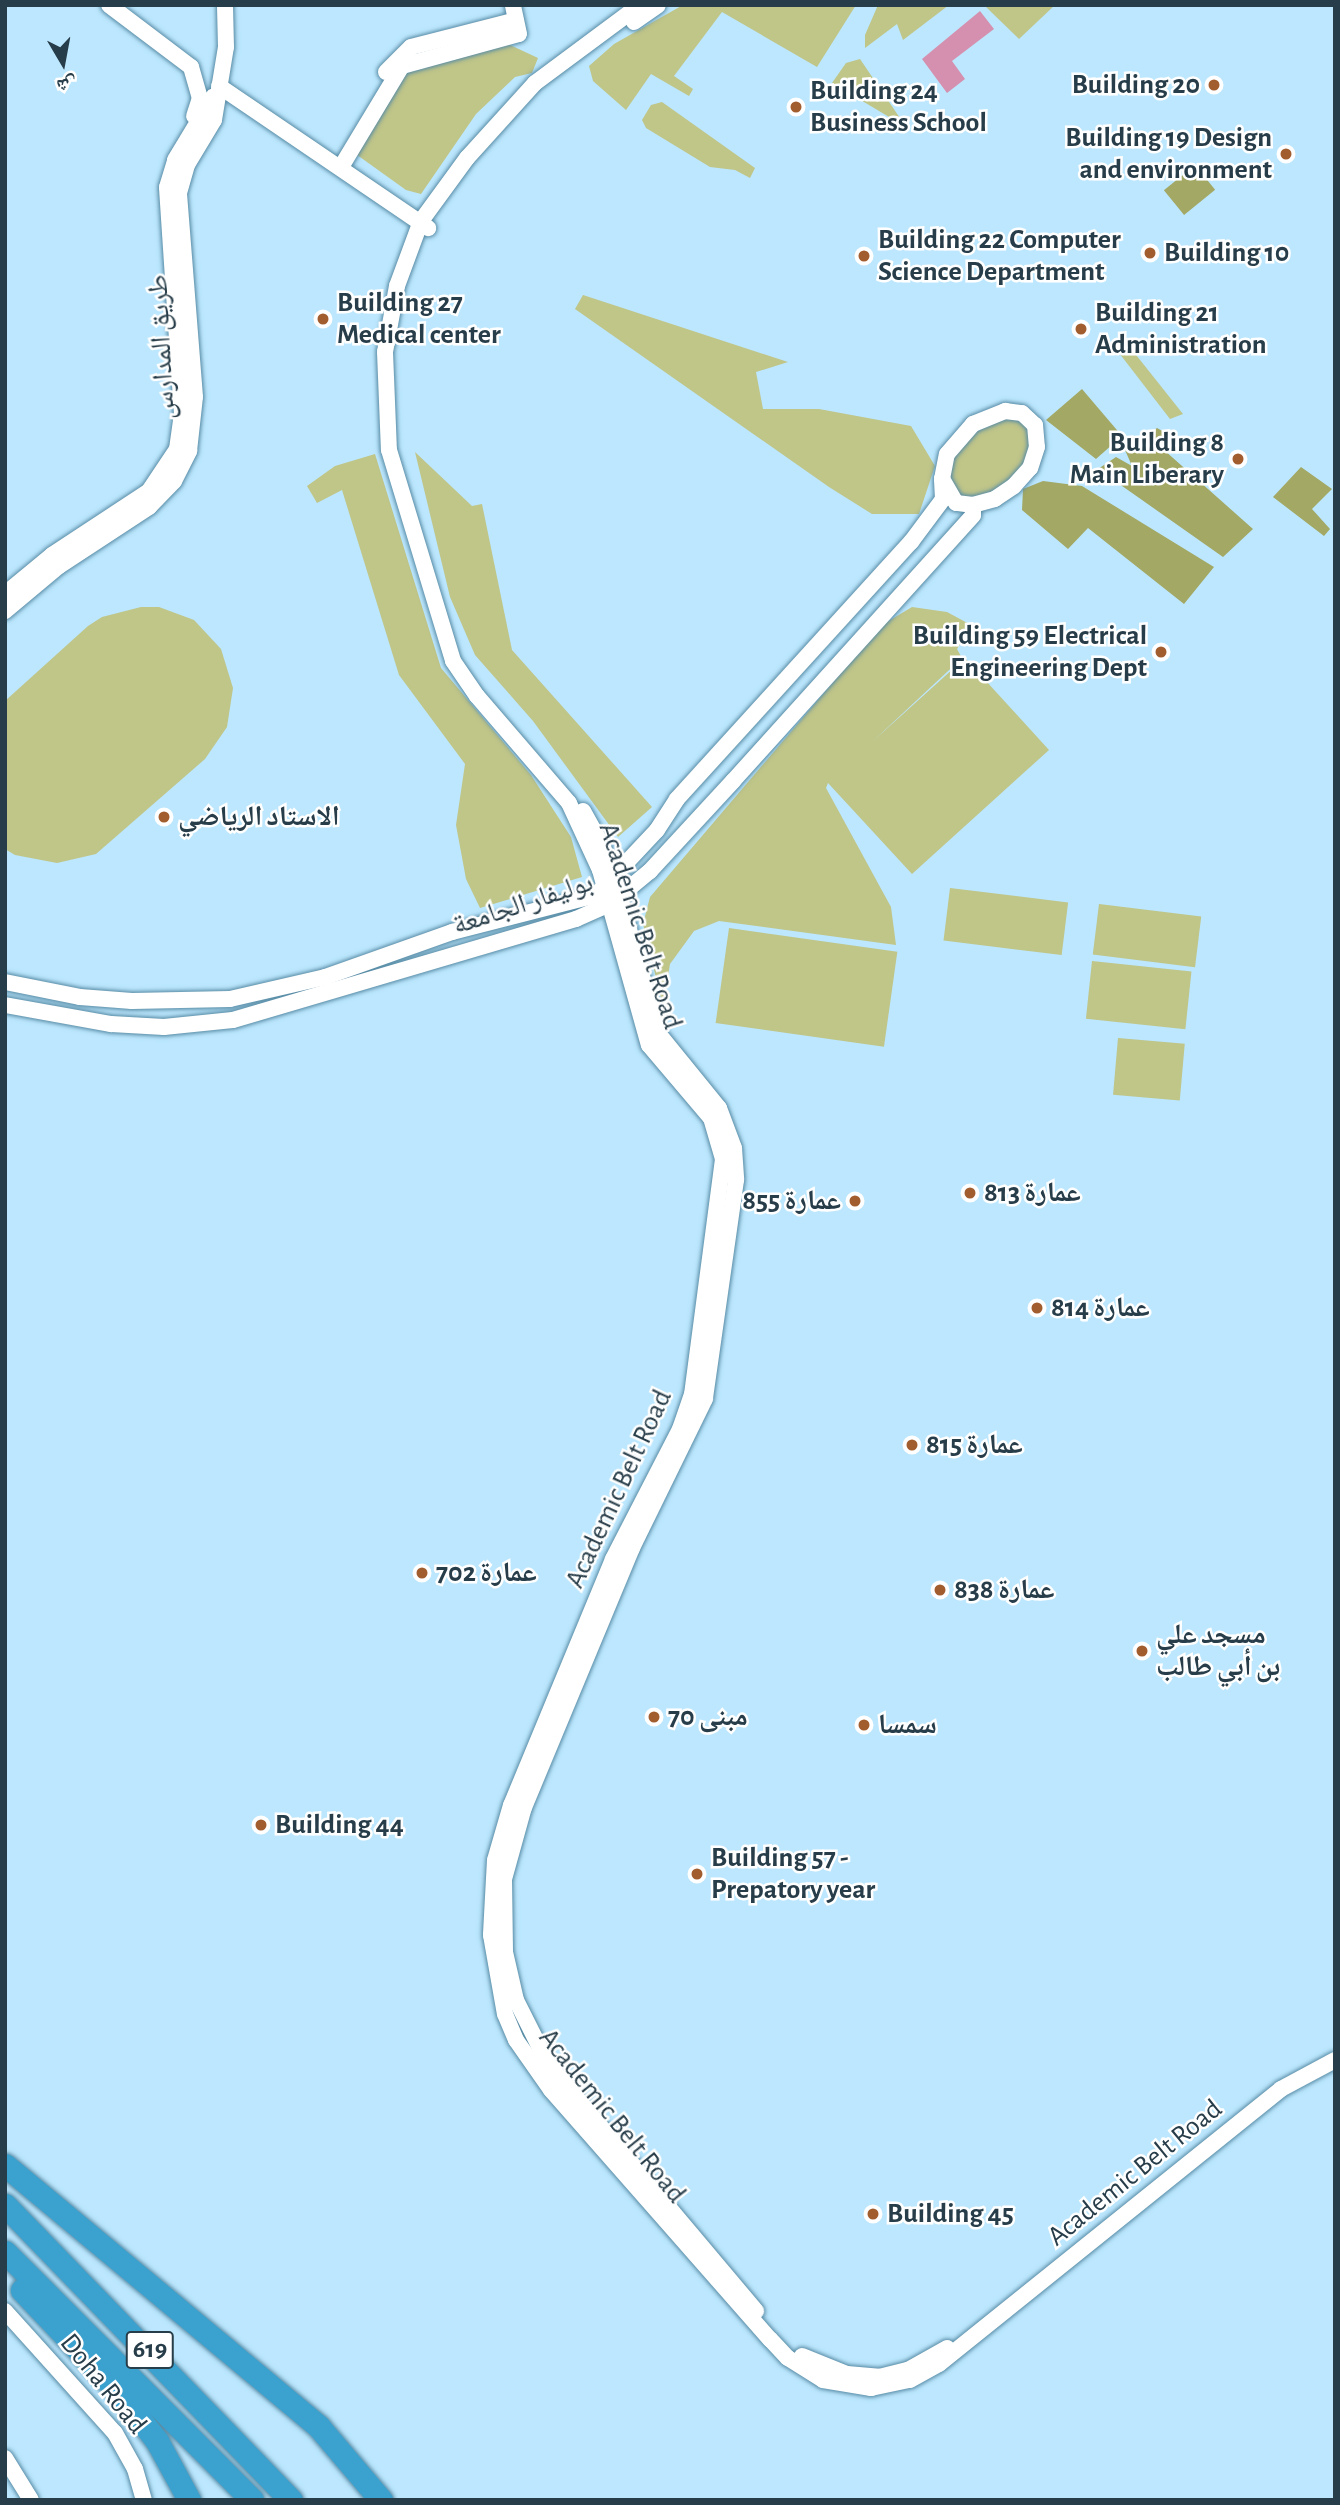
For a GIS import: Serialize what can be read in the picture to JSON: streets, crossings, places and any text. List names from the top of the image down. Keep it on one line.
{"streets":{"highway":["619"],"street":["طريق المدارس","بوليفار الجامعة","Academic Belt Road","Doha Road"]},"crossings":[["بوليفار الجامعة","Academic Belt Road"]],"places":["Building 20","Building 24 Business School","Building 19 Design and environment","Building 10","Building 22 Computer Science Department","Building 27 Medical center","Building 21 Administration","Building 8 Main Liberary","Building 59 Electrical Engineering Dept","الاستاد الرياضي","عمارة 813","عمارة 855","عمارة 814","عمارة 815","عمارة 702","عمارة 838","مسجد علي بن أبي طالب","مبنى 70","سمسا","Building 44","Building 57 - Prepatory year","Building 45"],"north":"bottom"}
